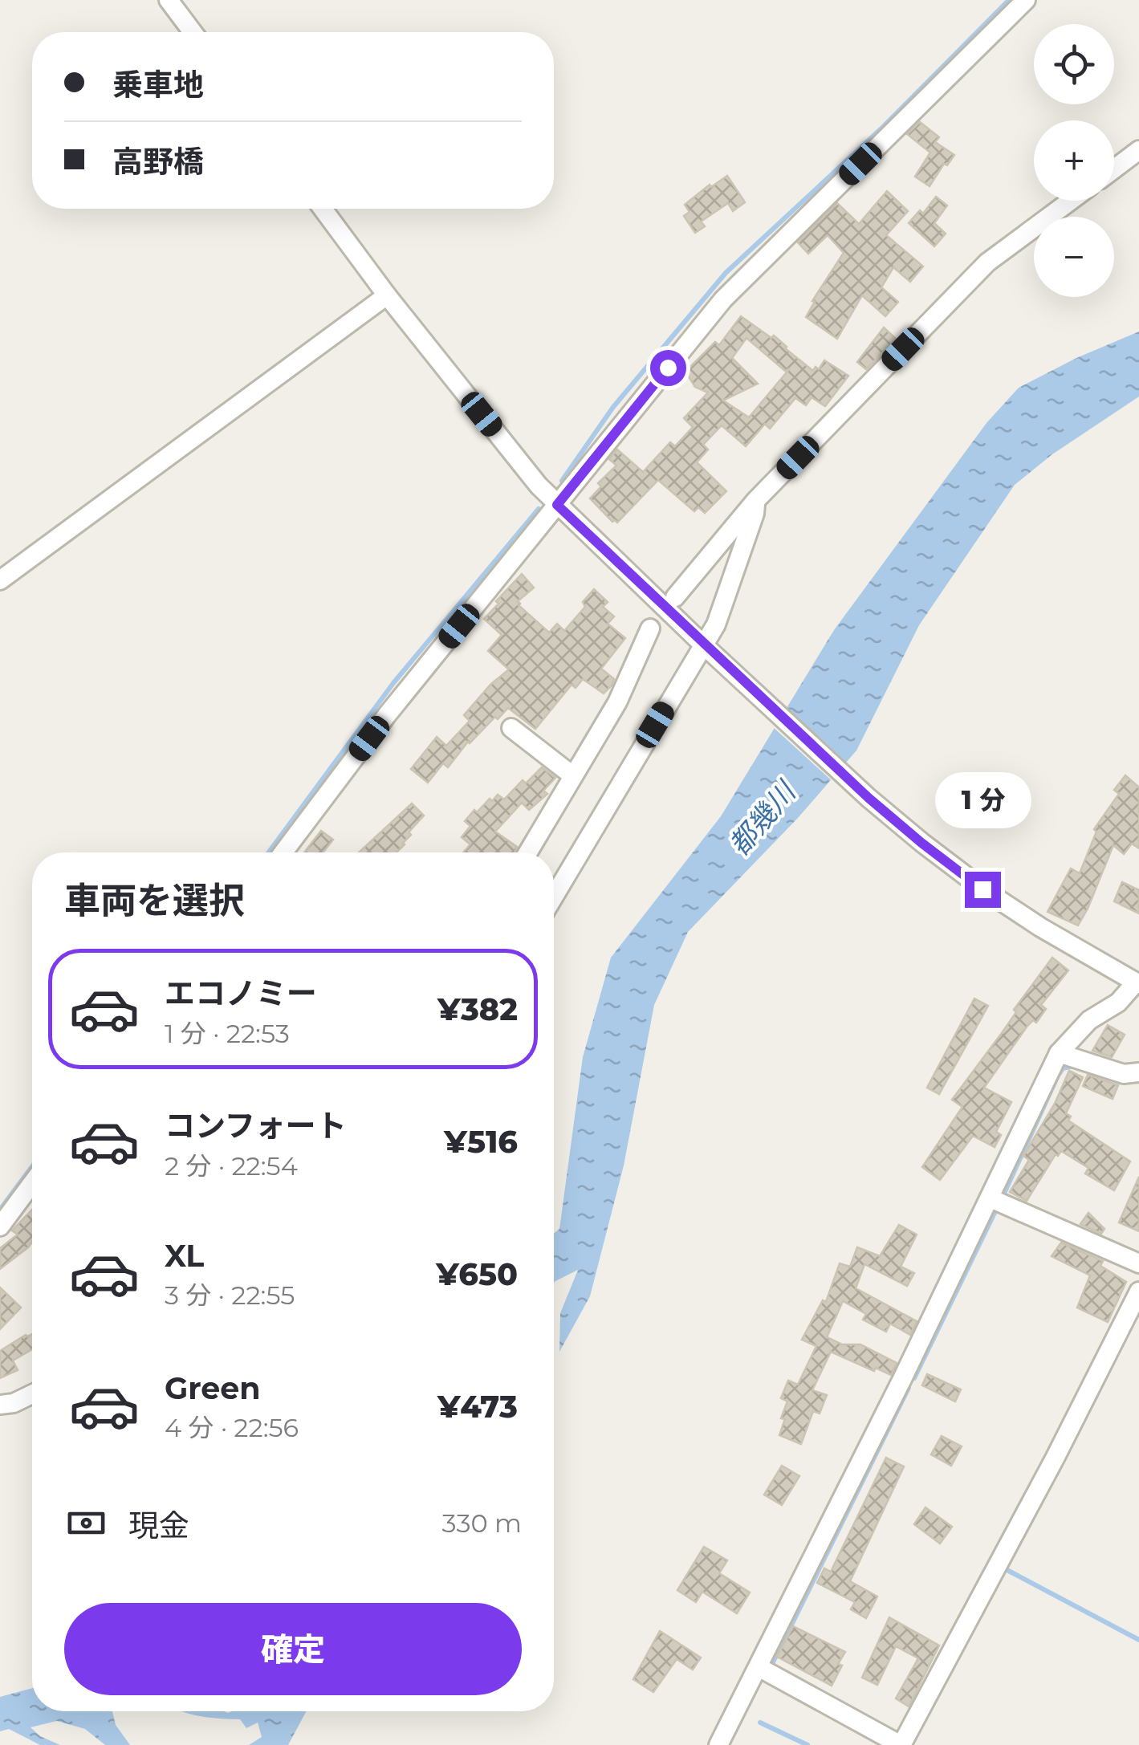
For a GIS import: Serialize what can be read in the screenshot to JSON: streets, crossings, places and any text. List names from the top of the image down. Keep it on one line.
{"water":["都幾川"],"page":{"map_buttons":["+","−"],"banner":["乗車地","高野橋"],"bubble":"1 分","heading":"車両を選択","list":[{"name":"エコノミー","note":"1 分 · 22:53","value":"¥382"},{"name":"コンフォート","note":"2 分 · 22:54","value":"¥516"},{"name":"XL","note":"3 分 · 22:55","value":"¥650"},{"name":"Green","note":"4 分 · 22:56","value":"¥473"}],"pay":["現金","330 m"],"buttons":"確定"}}
